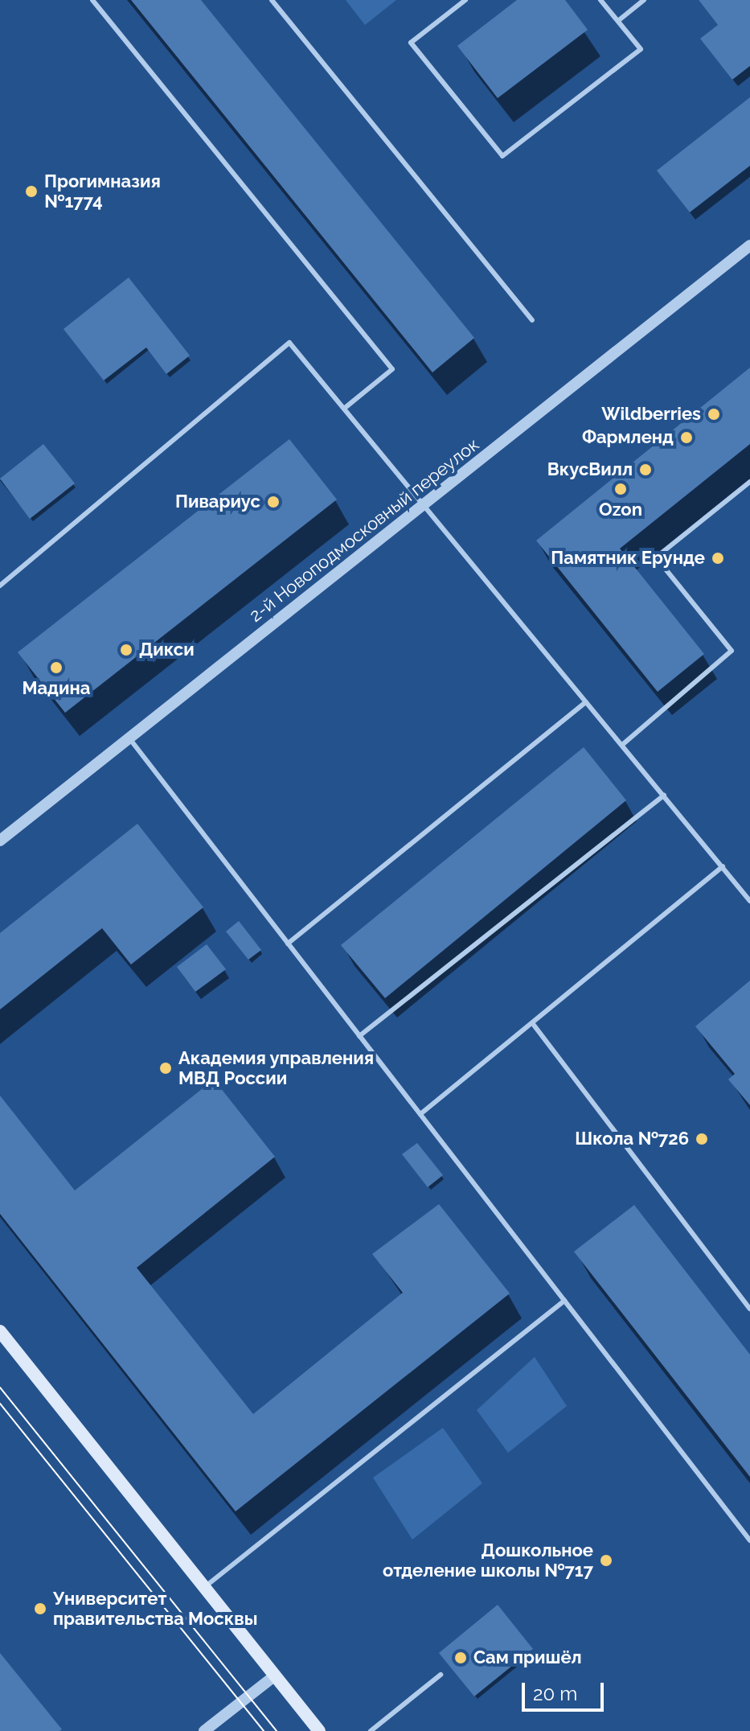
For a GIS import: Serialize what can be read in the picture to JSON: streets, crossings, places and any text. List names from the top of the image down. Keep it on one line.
{"streets":{"street":["2-й Новоподмосковный переулок"]},"places":["Прогимназия №1774","Wildberries","Фармленд","ВкусВилл","Ozon","Пивариус","Памятник Ерунде","Дикси","Мадина","Академия управления МВД России","Школа №726","Дошкольное отделение школы №717","Университет правительства Москвы","Сам пришёл"],"scale_bar":"20 m"}
